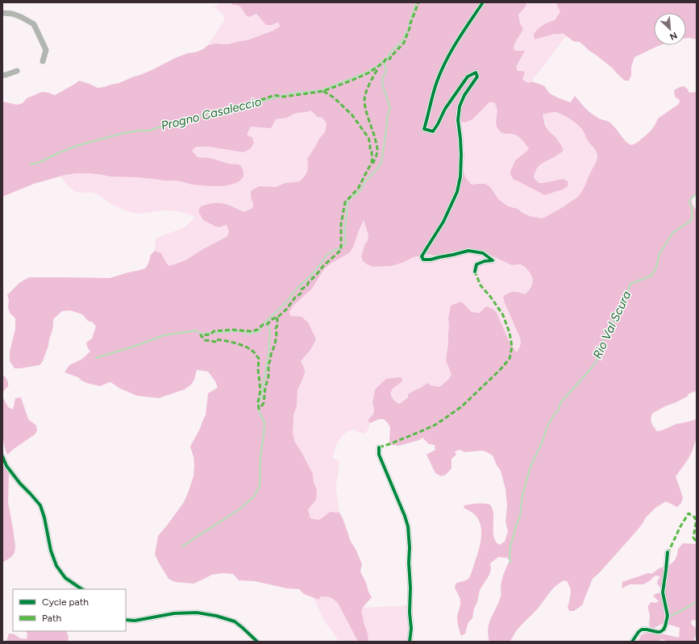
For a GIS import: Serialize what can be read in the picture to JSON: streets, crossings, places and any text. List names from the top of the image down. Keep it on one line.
{"water":["Progno Casaleccio","Rio Val Scura"],"legend":["Cycle path","Path"],"north":"bottom right"}
